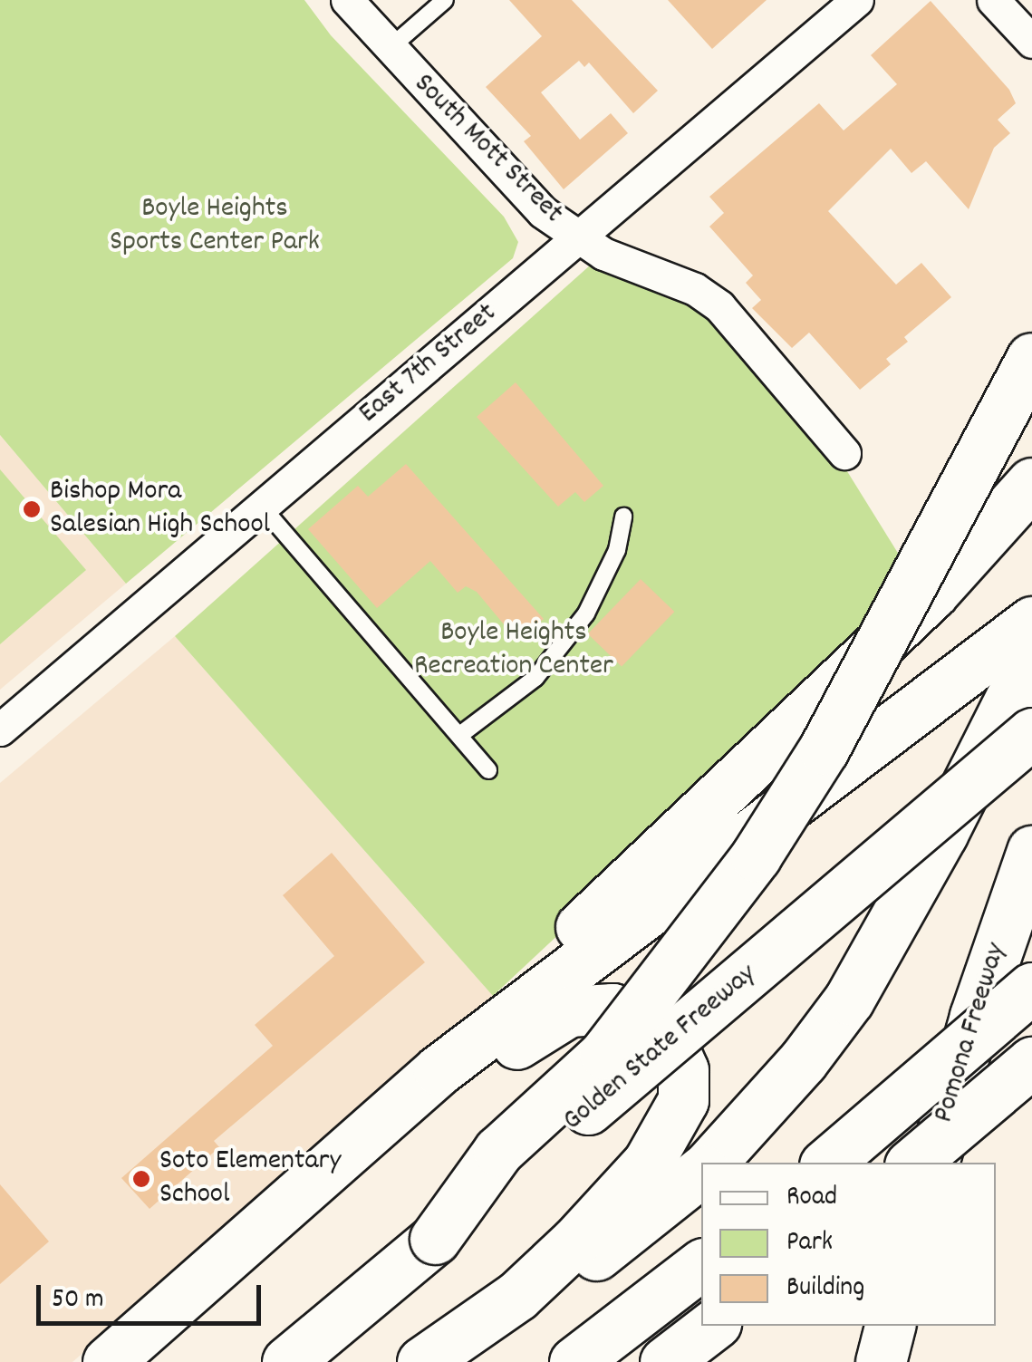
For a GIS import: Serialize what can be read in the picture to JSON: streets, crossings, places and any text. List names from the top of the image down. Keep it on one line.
{"streets":{"highway":["Pomona Freeway","Golden State Freeway"],"street":["South Mott Street","East 7th Street"]},"crossings":[["South Mott Street","East 7th Street"]],"parks":["Boyle Heights Sports Center Park","Boyle Heights Recreation Center"],"places":["Bishop Mora Salesian High School","Soto Elementary School"],"legend":["Road","Park","Building"],"scale_bar":"50 m"}
